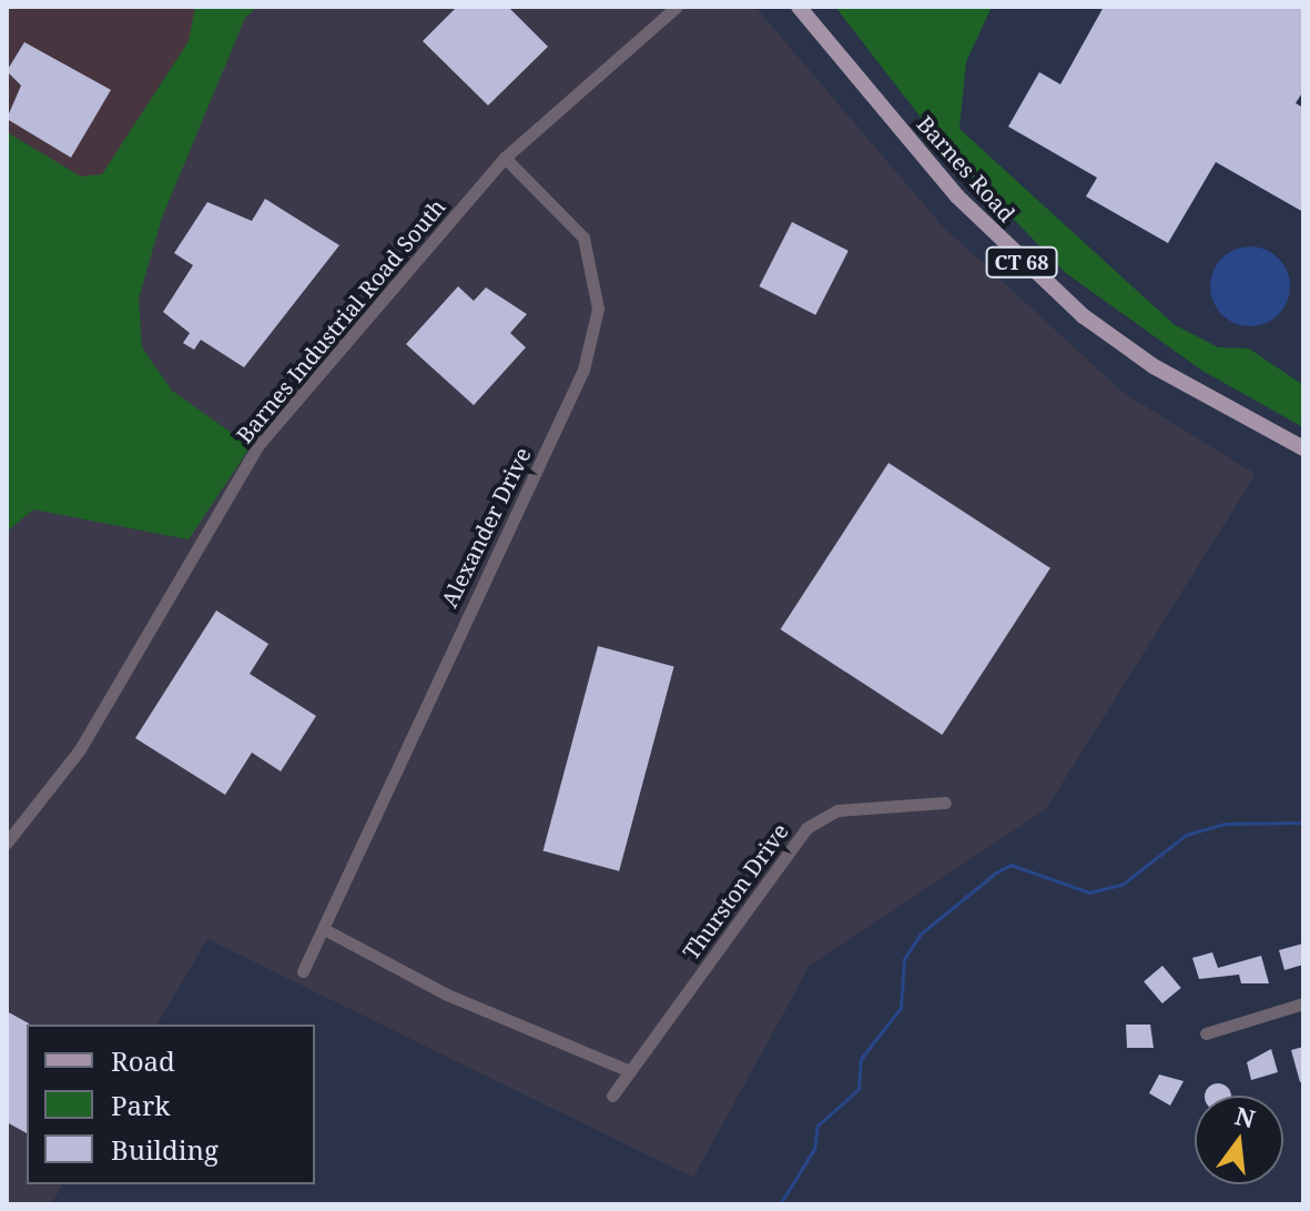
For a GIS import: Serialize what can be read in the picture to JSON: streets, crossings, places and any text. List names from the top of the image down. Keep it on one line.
{"streets":{"main road":["Barnes Road","CT 68"],"street":["Barnes Industrial Road South","Alexander Drive","Thurston Drive"]},"crossings":[["Barnes Industrial Road South","Alexander Drive"]],"legend":["Road","Park","Building"],"north":"top"}
